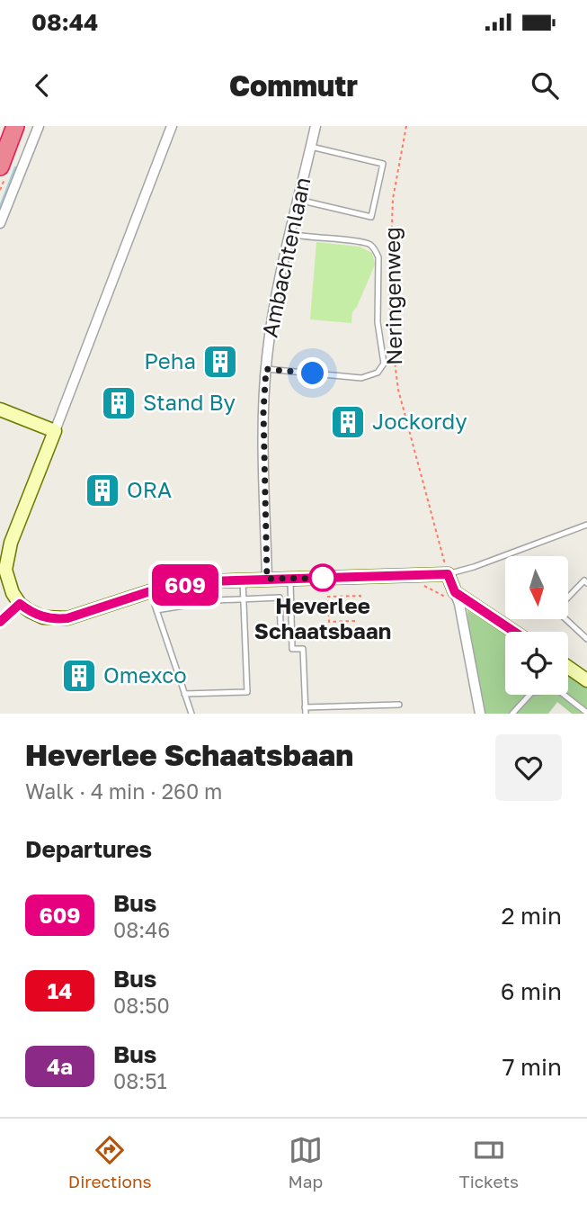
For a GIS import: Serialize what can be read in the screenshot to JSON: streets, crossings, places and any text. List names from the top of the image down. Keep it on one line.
{"streets":{"street":["Ambachtenlaan"],"path":["Neringenweg"]},"places":{"building":["Peha","Stand By","Jockordy","ORA","Omexco"],"other":["Heverlee Schaatsbaan"]},"lines":["bus line 609"],"north":"bottom","page":{"status":"08:44","header":"Commutr","on_map":"609","heading":[["Heverlee Schaatsbaan","Walk · 4 min · 260 m"],"Departures"],"list":[{"mark":"609","name":"Bus","note":"08:46","value":"2 min"},{"mark":"14","name":"Bus","note":"08:50","value":"6 min"},{"mark":"4a","name":"Bus","note":"08:51","value":"7 min"}],"tabs":["Directions","Map","Tickets"]}}
